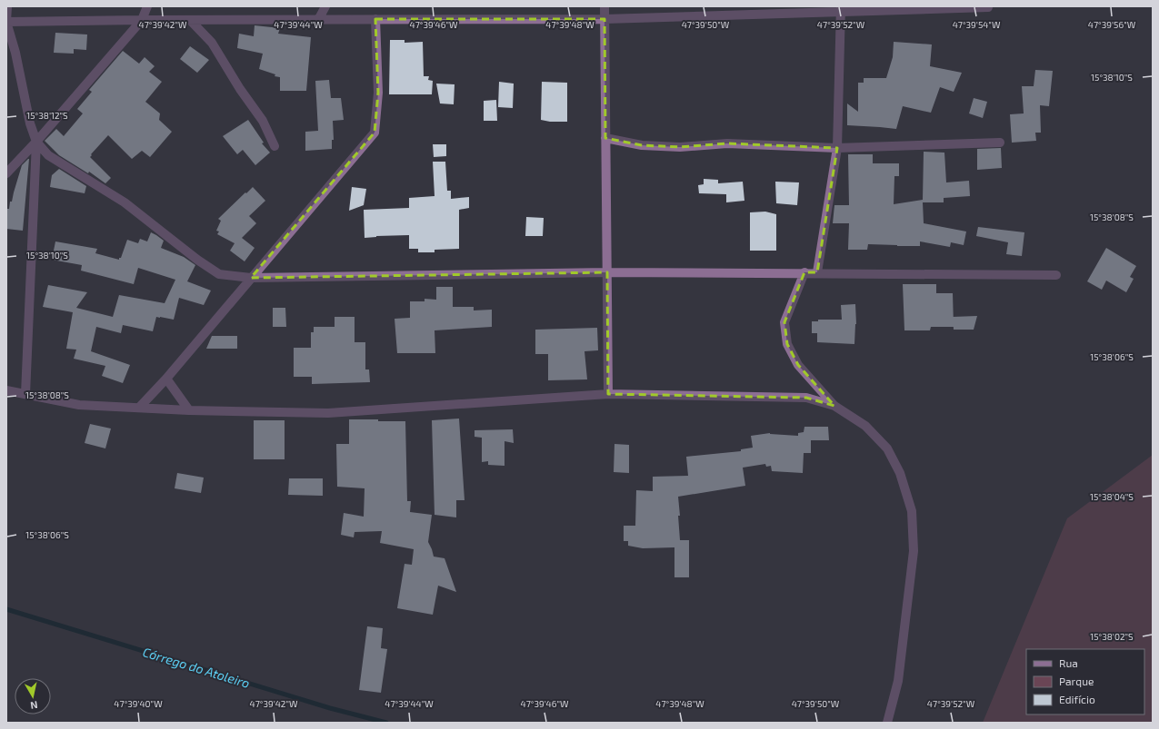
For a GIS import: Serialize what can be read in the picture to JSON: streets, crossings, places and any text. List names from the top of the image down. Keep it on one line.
{"water":["Córrego do Atoleiro"],"legend":["Rua","Parque","Edifício"],"north":"bottom","coordinates":["47°39'42\"W","47°39'44\"W","47°39'46\"W","47°39'48\"W","47°39'50\"W","47°39'52\"W","47°39'54\"W","47°39'56\"W","15°38'10\"S","15°38'12\"S","15°38'08\"S","15°38'06\"S","15°38'04\"S","15°38'02\"S","47°39'40\"W"]}
